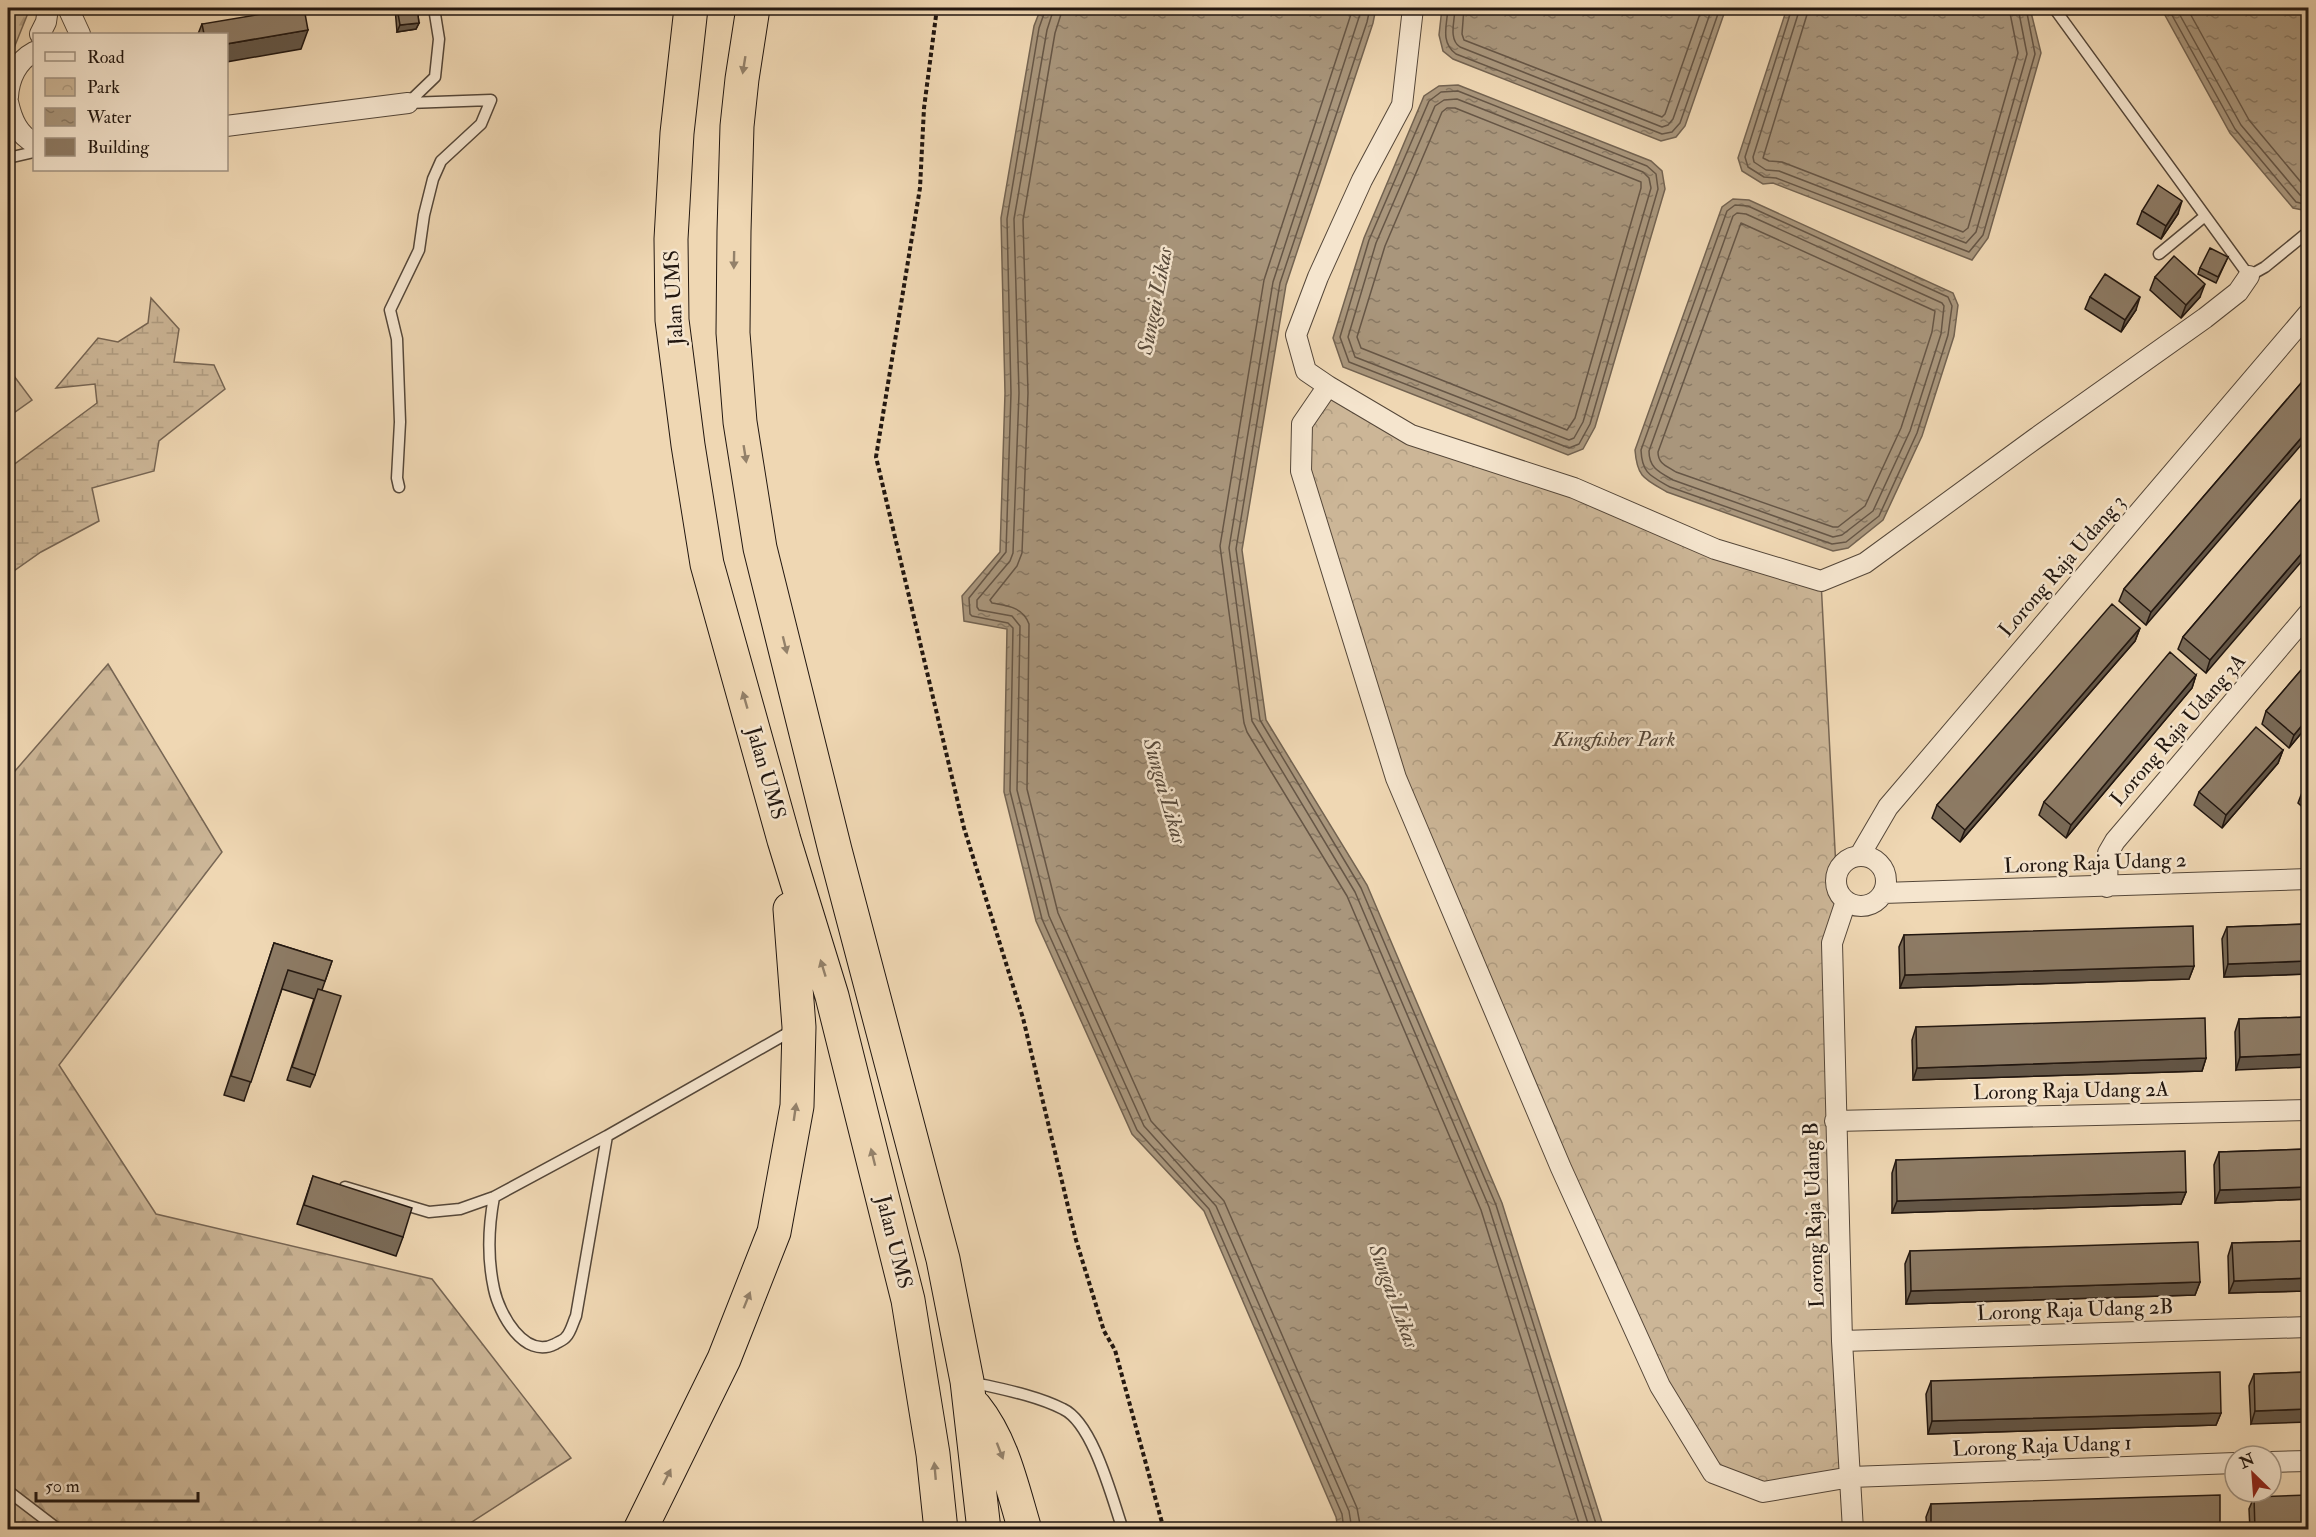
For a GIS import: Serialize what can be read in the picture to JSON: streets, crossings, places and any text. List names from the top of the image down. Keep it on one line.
{"streets":{"highway":["Jalan UMS"],"street":["Lorong Raja Udang 3","Lorong Raja Udang 3A","Lorong Raja Udang 2","Lorong Raja Udang 2A","Lorong Raja Udang B","Lorong Raja Udang 2B","Lorong Raja Udang 1"]},"crossings":[["Lorong Raja Udang 3","Lorong Raja Udang 2"],["Lorong Raja Udang 3","Lorong Raja Udang B"],["Lorong Raja Udang 3A","Lorong Raja Udang 2"],["Lorong Raja Udang 2","Lorong Raja Udang B"],["Lorong Raja Udang 2A","Lorong Raja Udang B"],["Lorong Raja Udang B","Lorong Raja Udang 2B"],["Lorong Raja Udang B","Lorong Raja Udang 1"]],"water":["Sungai Likas"],"parks":["Kingfisher Park"],"legend":["Road","Park","Water","Building"],"scale_bar":"50 m","north":"top left"}
